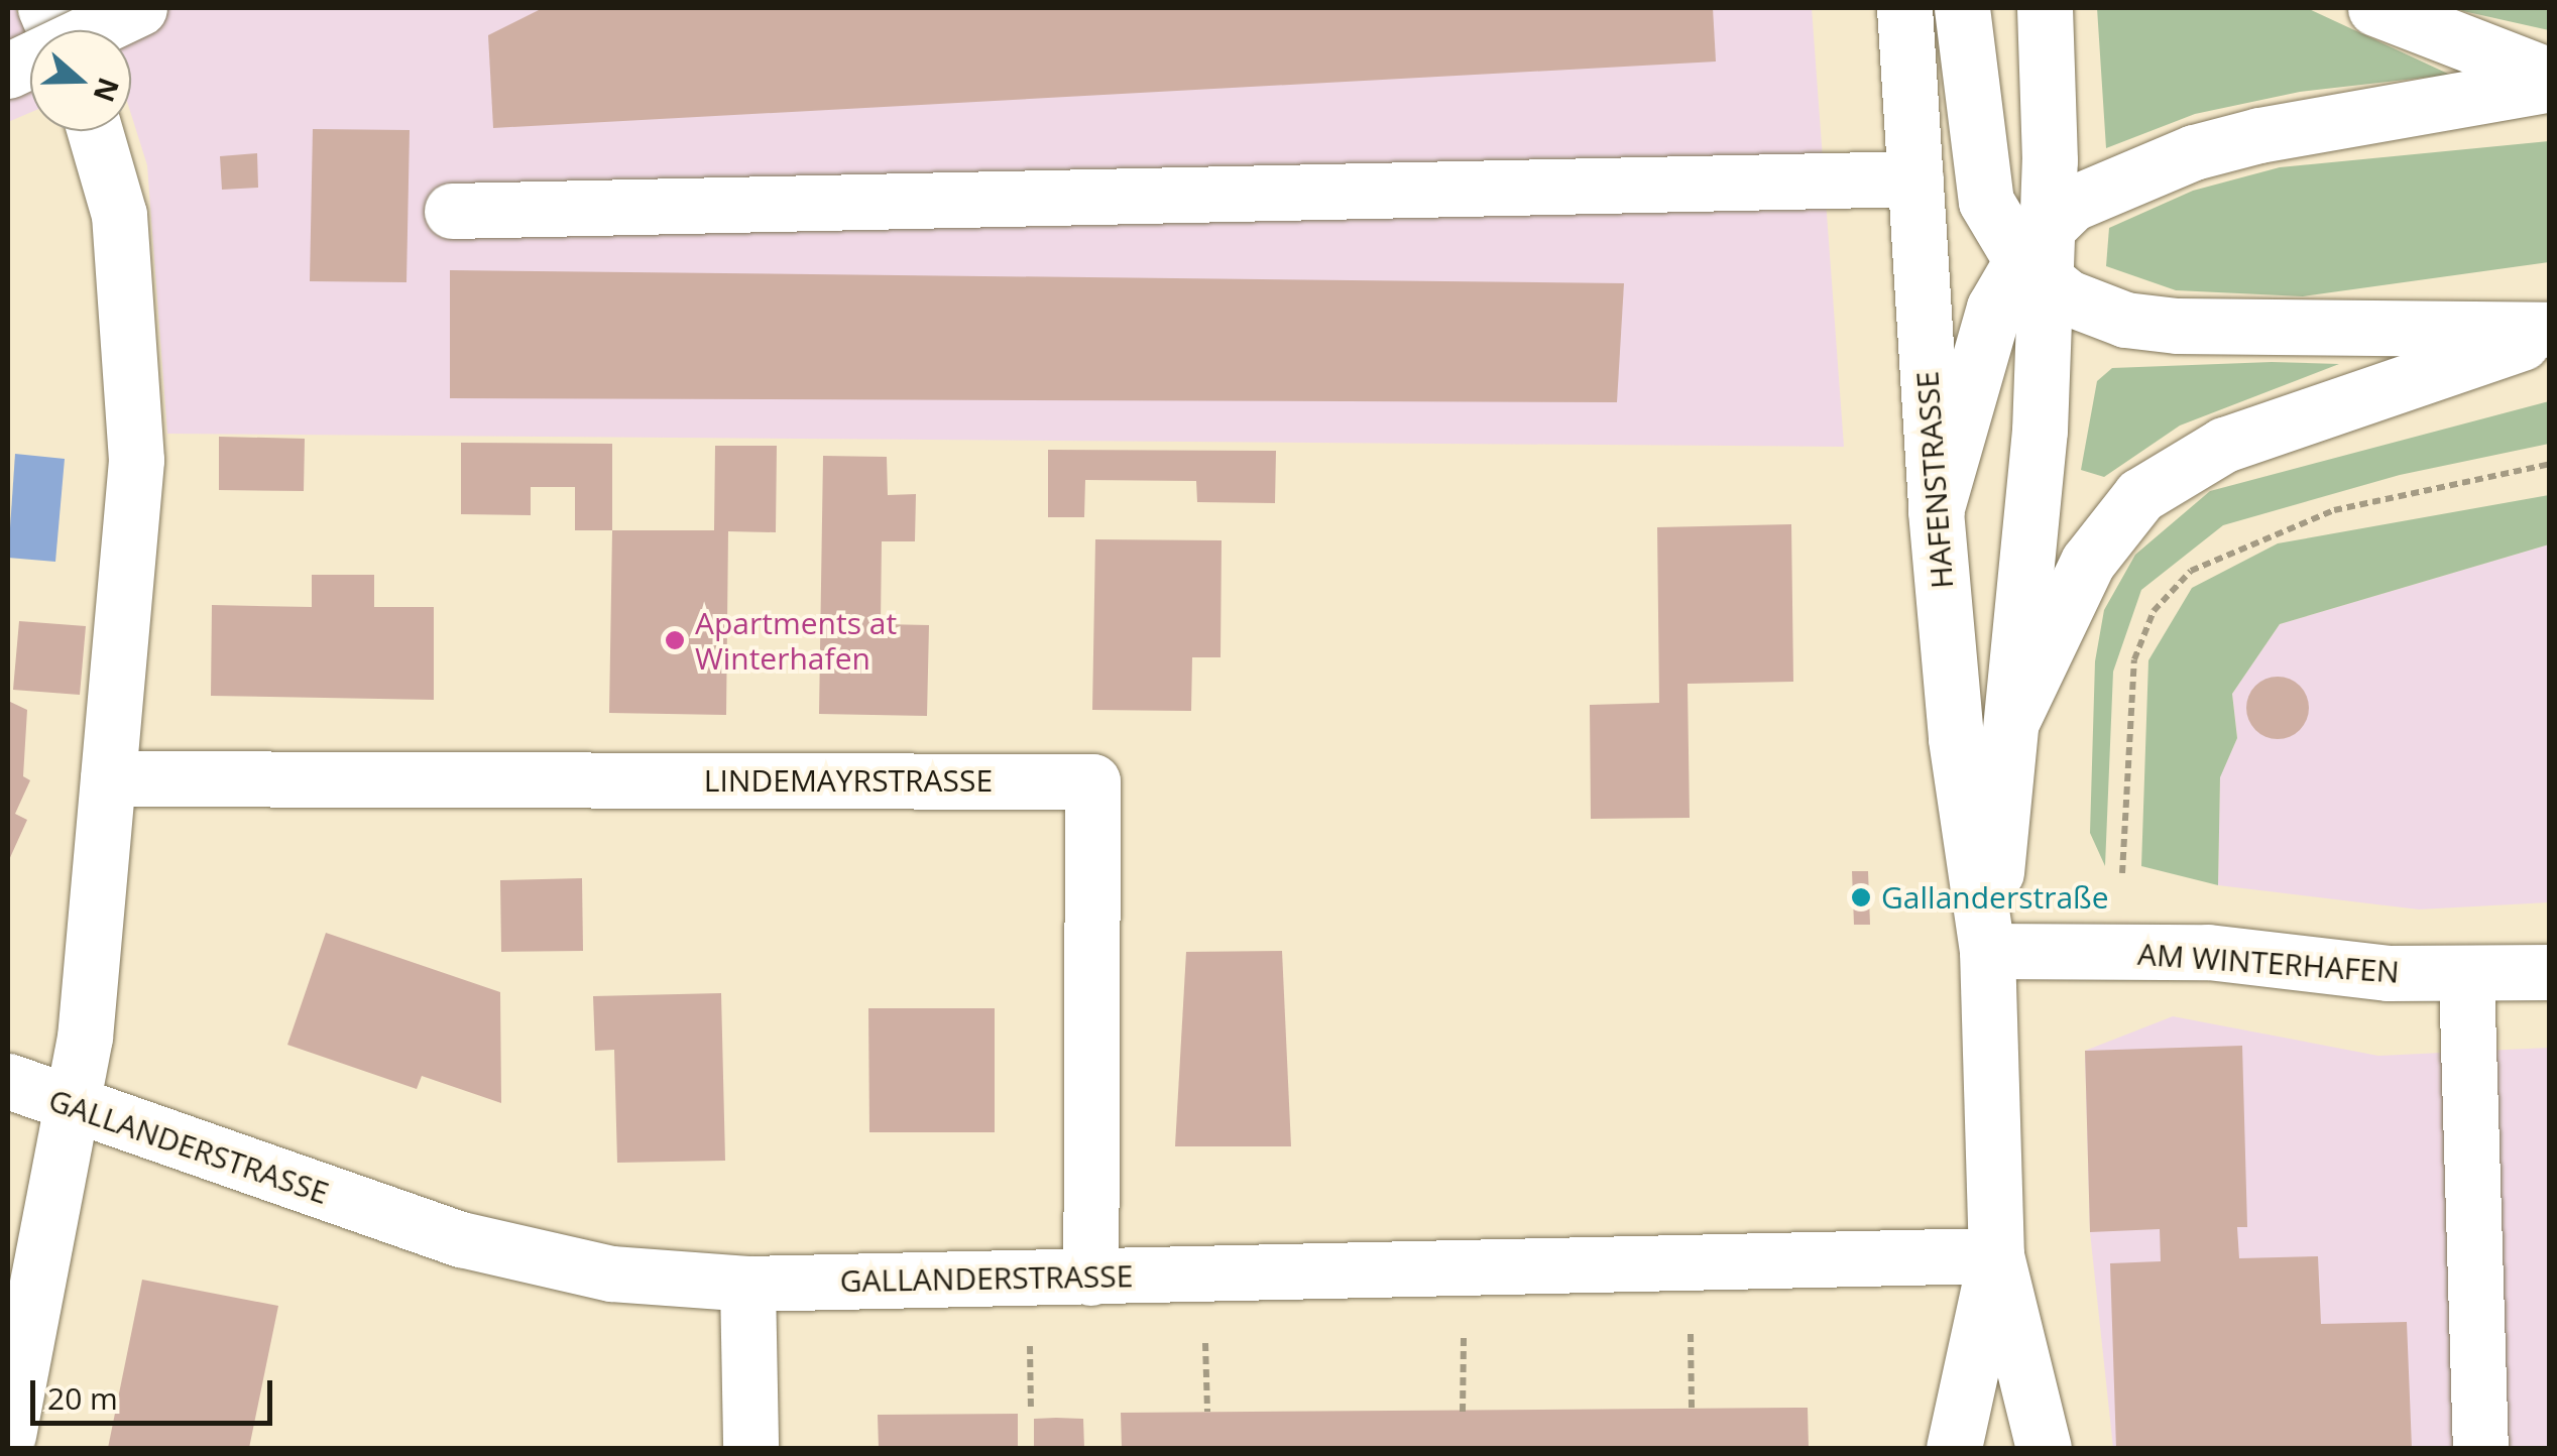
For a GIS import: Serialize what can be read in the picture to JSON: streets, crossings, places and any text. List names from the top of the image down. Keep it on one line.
{"streets":{"main road":["HAFENSTRASSE","LINDEMAYRSTRASSE","AM WINTERHAFEN","GALLANDERSTRASSE"]},"crossings":[["HAFENSTRASSE","AM WINTERHAFEN"],["HAFENSTRASSE","GALLANDERSTRASSE"],["LINDEMAYRSTRASSE","GALLANDERSTRASSE"]],"places":["Apartments at Winterhafen","Gallanderstraße"],"scale_bar":"20 m","north":"right"}
